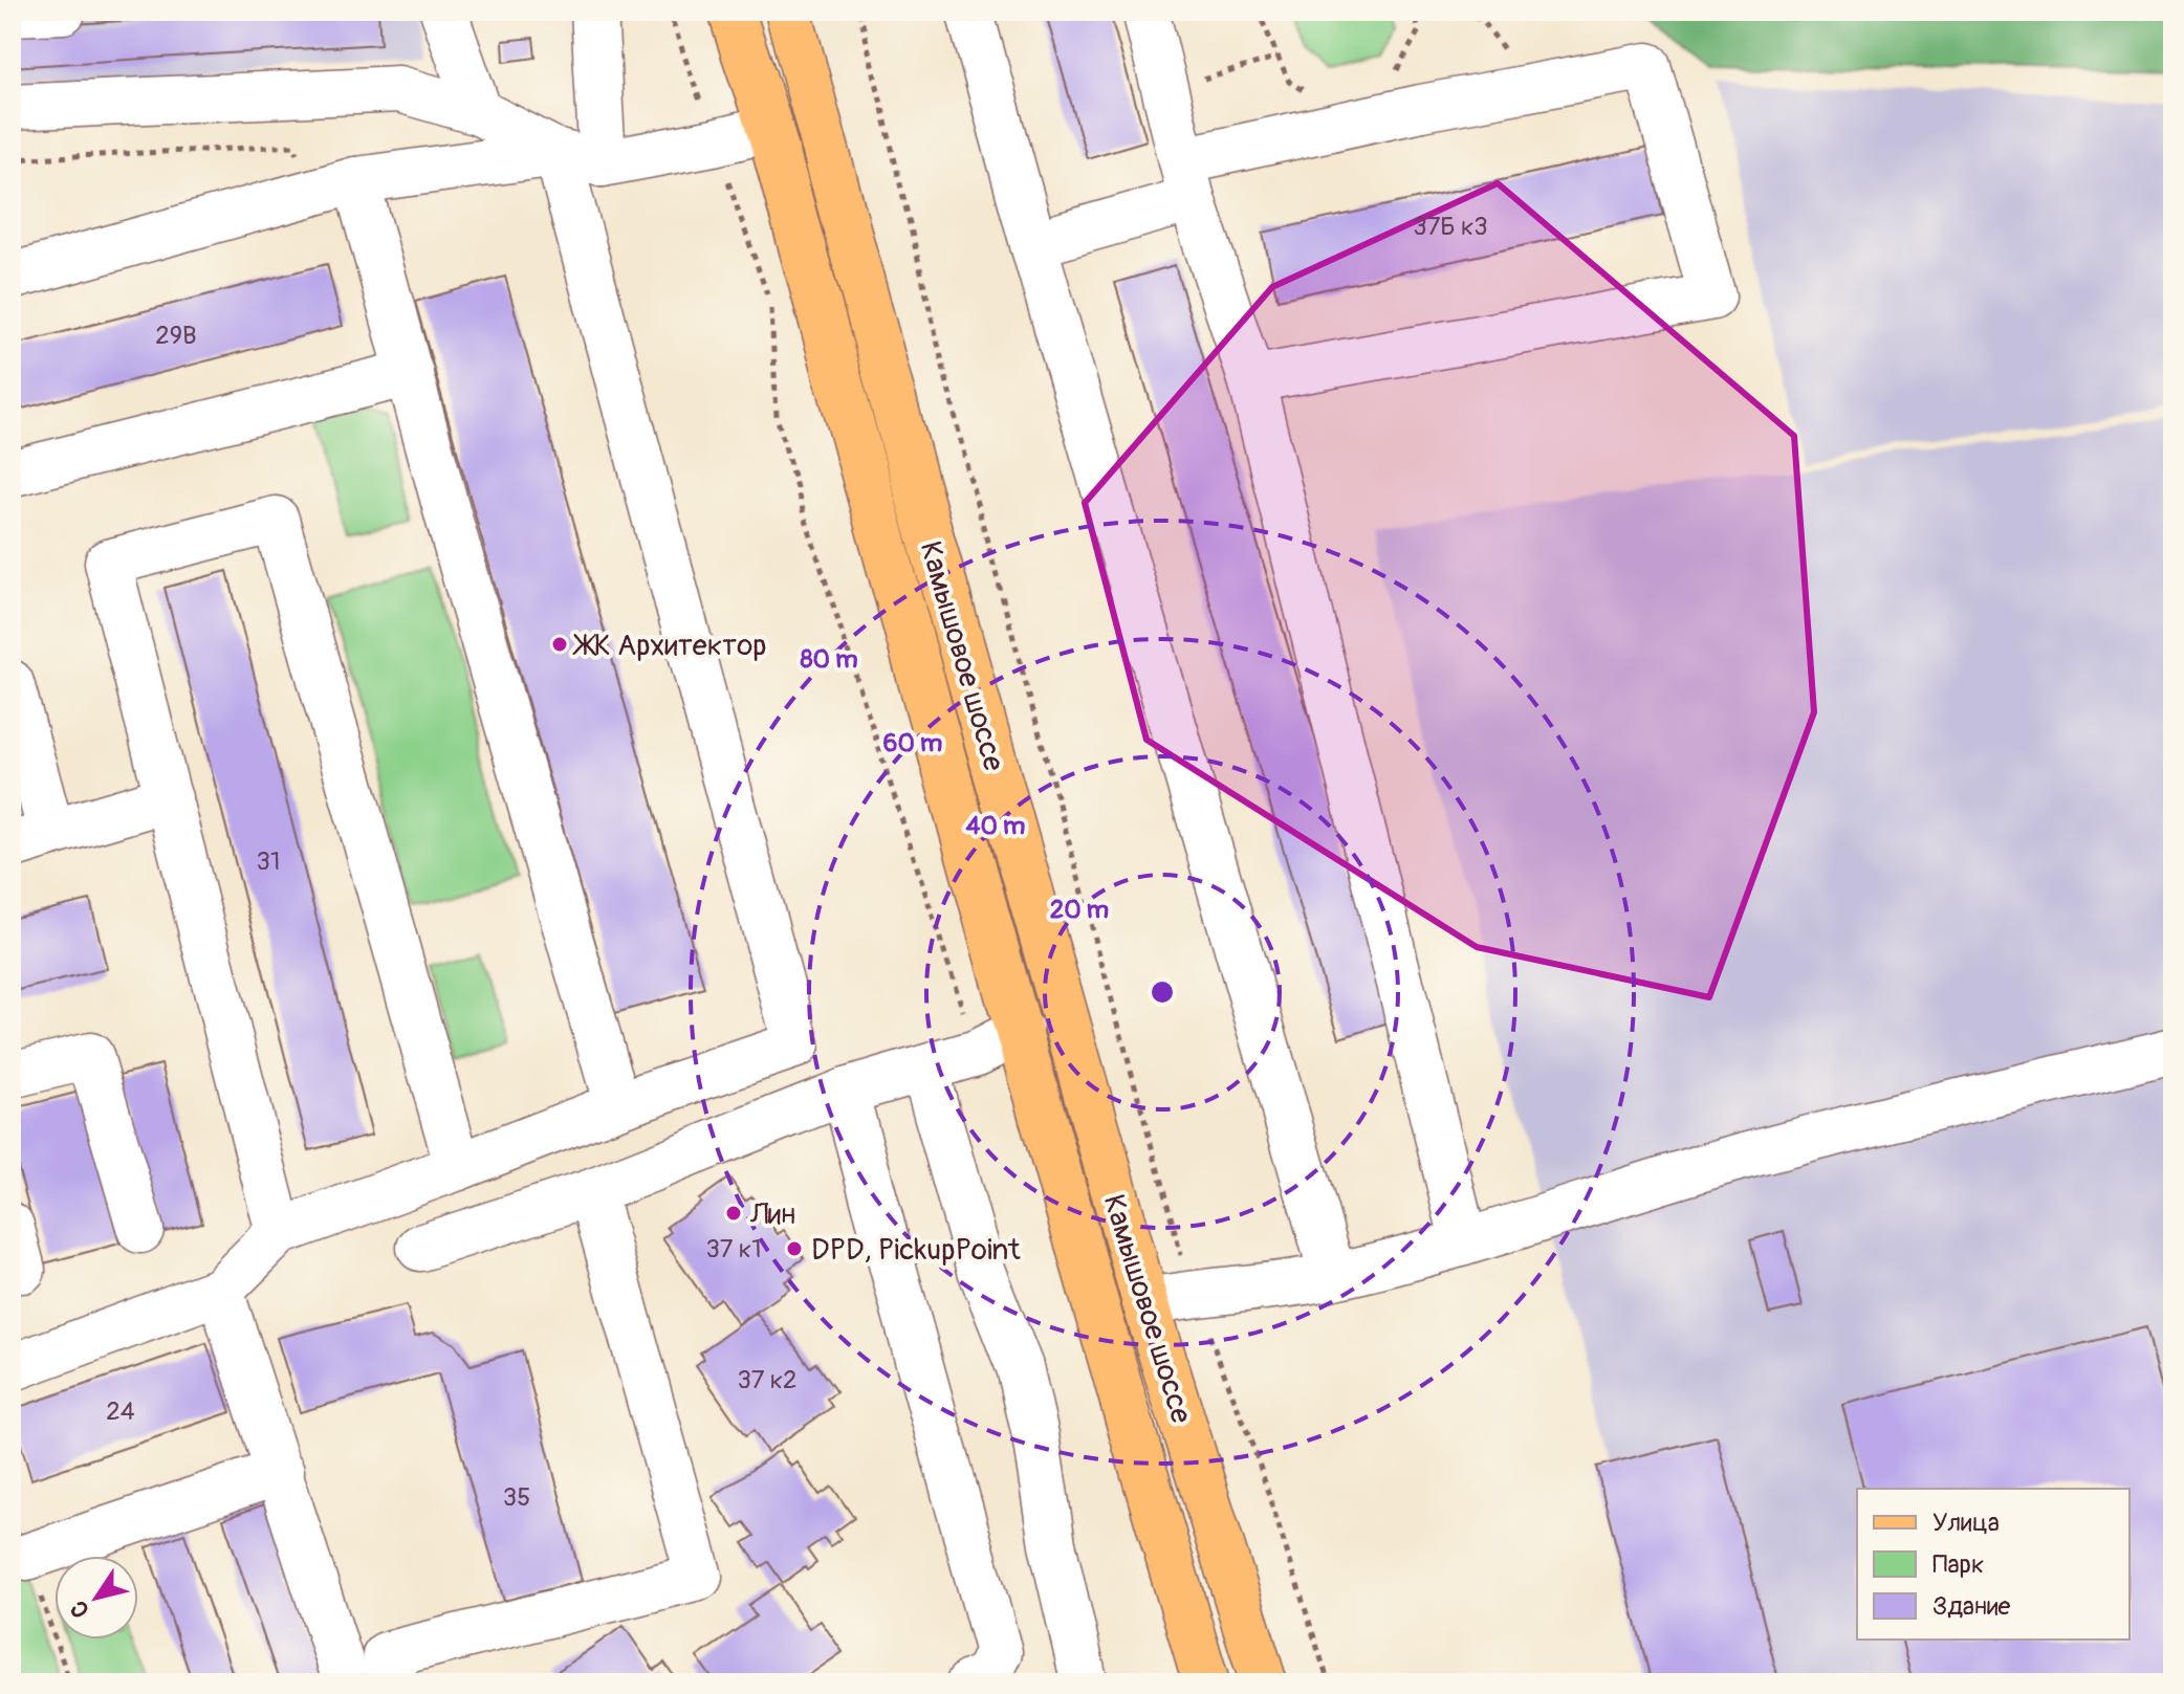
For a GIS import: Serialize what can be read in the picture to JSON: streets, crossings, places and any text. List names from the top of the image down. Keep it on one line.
{"streets":{"main road":["Камышовое шоссе"]},"places":["ЖК Архитектор","Лин","DPD, PickupPoint"],"house_numbers":["37Б к3","29В","31","37 к1","37 к2","24","35"],"legend":["Улица","Парк","Здание"],"north":"bottom left","rings":["80 m","60 m","40 m","20 m"]}
